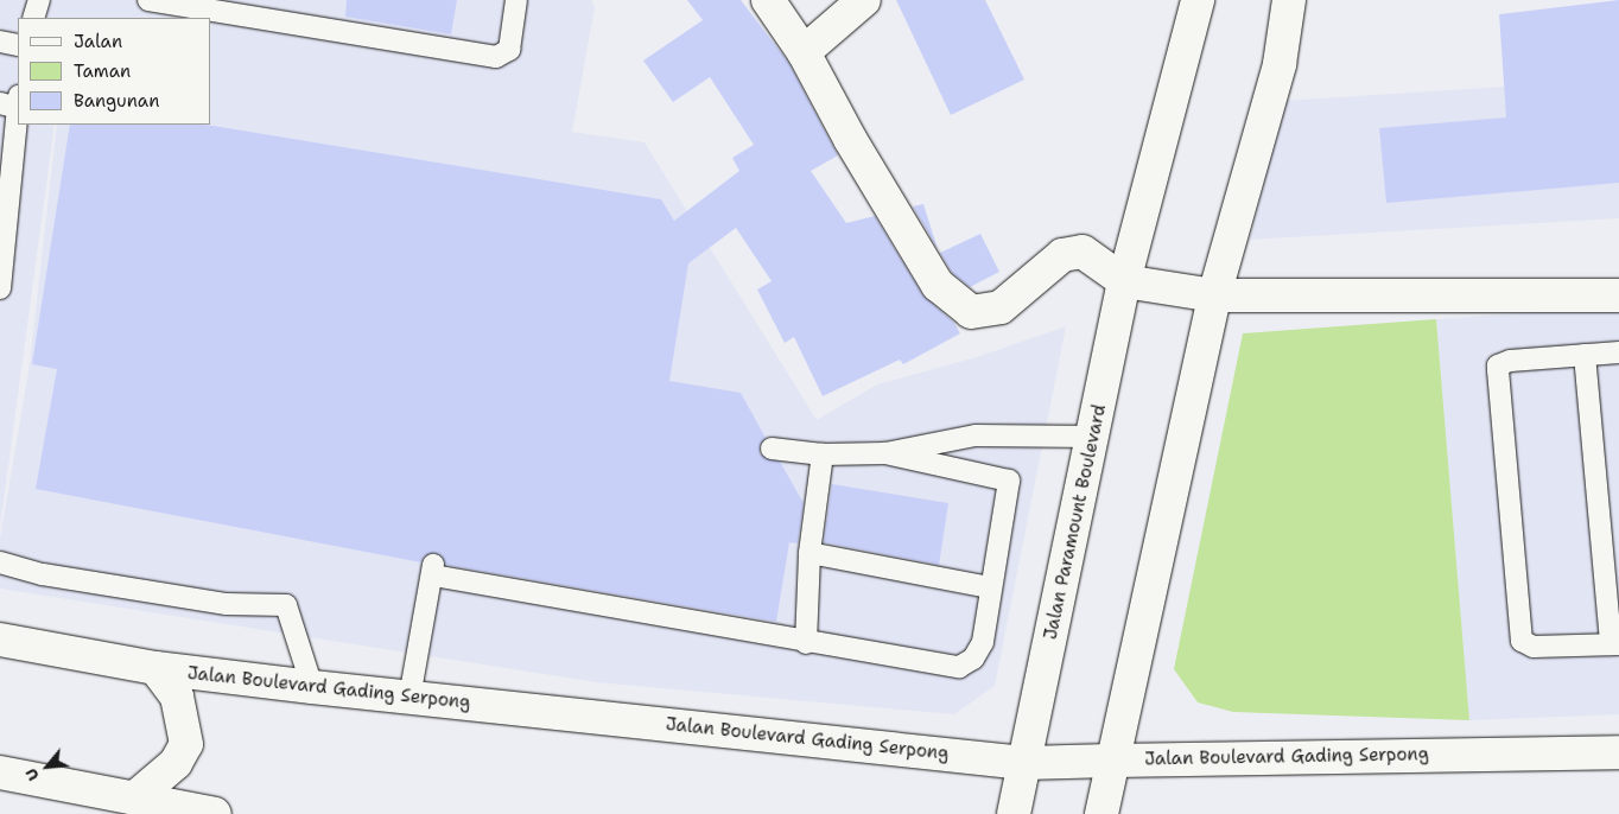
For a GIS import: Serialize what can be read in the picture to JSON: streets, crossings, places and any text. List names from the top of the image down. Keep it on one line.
{"streets":{"main road":["Jalan Paramount Boulevard","Jalan Boulevard Gading Serpong"]},"crossings":[["Jalan Paramount Boulevard","Jalan Boulevard Gading Serpong"]],"legend":["Jalan","Taman","Bangunan"],"north":"bottom left"}
